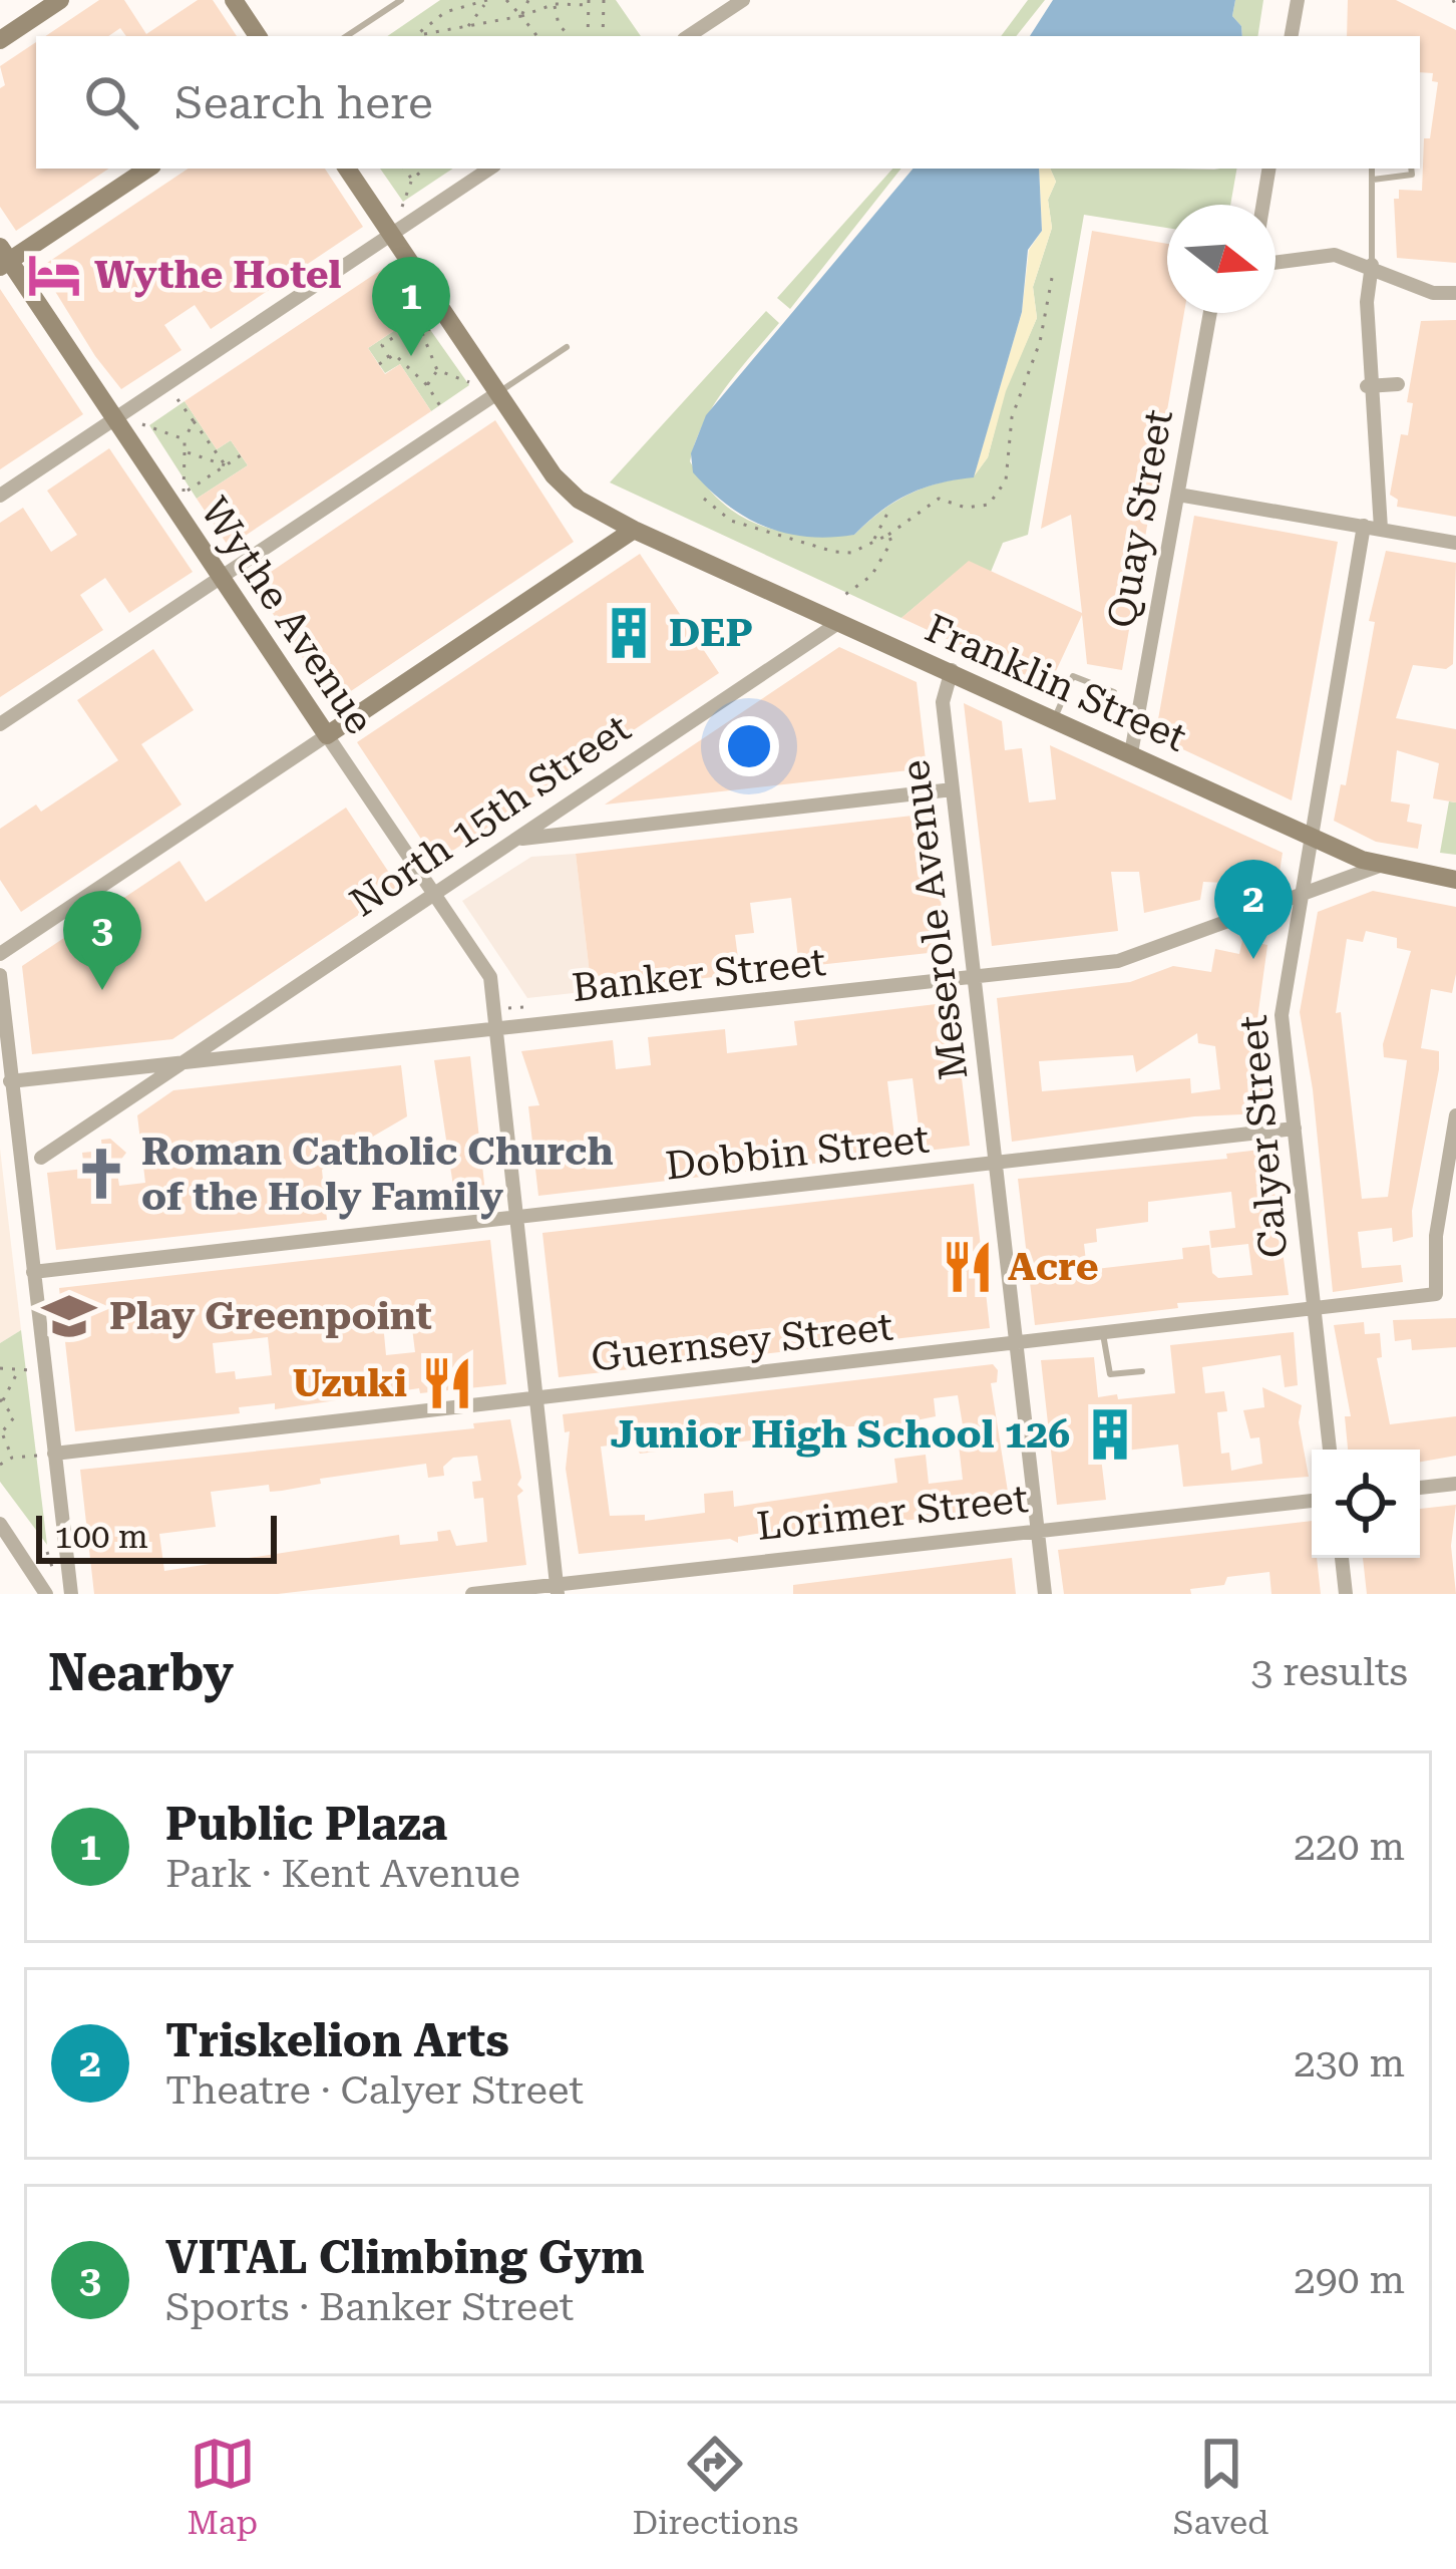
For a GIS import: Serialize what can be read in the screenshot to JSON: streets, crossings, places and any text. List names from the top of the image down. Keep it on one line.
{"streets":{"main road":["Wythe Avenue","Franklin Street"],"street":["Quay Street","North 15th Street","Meserole Avenue","Banker Street","Calyer Street","Dobbin Street","Guernsey Street","Lorimer Street"]},"crossings":[["Quay Street","Franklin Street"],["Wythe Avenue","North 15th Street"],["Wythe Avenue","Banker Street"],["Wythe Avenue","Dobbin Street"],["Wythe Avenue","Guernsey Street"],["Wythe Avenue","Lorimer Street"],["Franklin Street","North 15th Street"],["Franklin Street","Meserole Avenue"],["Franklin Street","Banker Street"],["Franklin Street","Calyer Street"],["North 15th Street","Banker Street"],["Meserole Avenue","Banker Street"],["Meserole Avenue","Dobbin Street"],["Meserole Avenue","Guernsey Street"],["Meserole Avenue","Lorimer Street"],["Banker Street","Calyer Street"],["Calyer Street","Dobbin Street"],["Calyer Street","Guernsey Street"]],"places":{"hotel":["Wythe Hotel"],"building":["DEP","Junior High School 126"],"church":["Roman Catholic Church of the Holy Family"],"restaurant":["Acre","Uzuki"],"school or university":["Play Greenpoint"]},"scale_bar":"100 m","north":"right","page":{"search":"Search here","pins":["1","2","3"],"scale":"100 m","heading":["Nearby","3 results"],"list":[{"mark":"1","name":"Public Plaza","note":"Park · Kent Avenue","value":"220 m"},{"mark":"2","name":"Triskelion Arts","note":"Theatre · Calyer Street","value":"230 m"},{"mark":"3","name":"VITAL Climbing Gym","note":"Sports · Banker Street","value":"290 m"}],"nav":["Map","Directions","Saved"]}}
